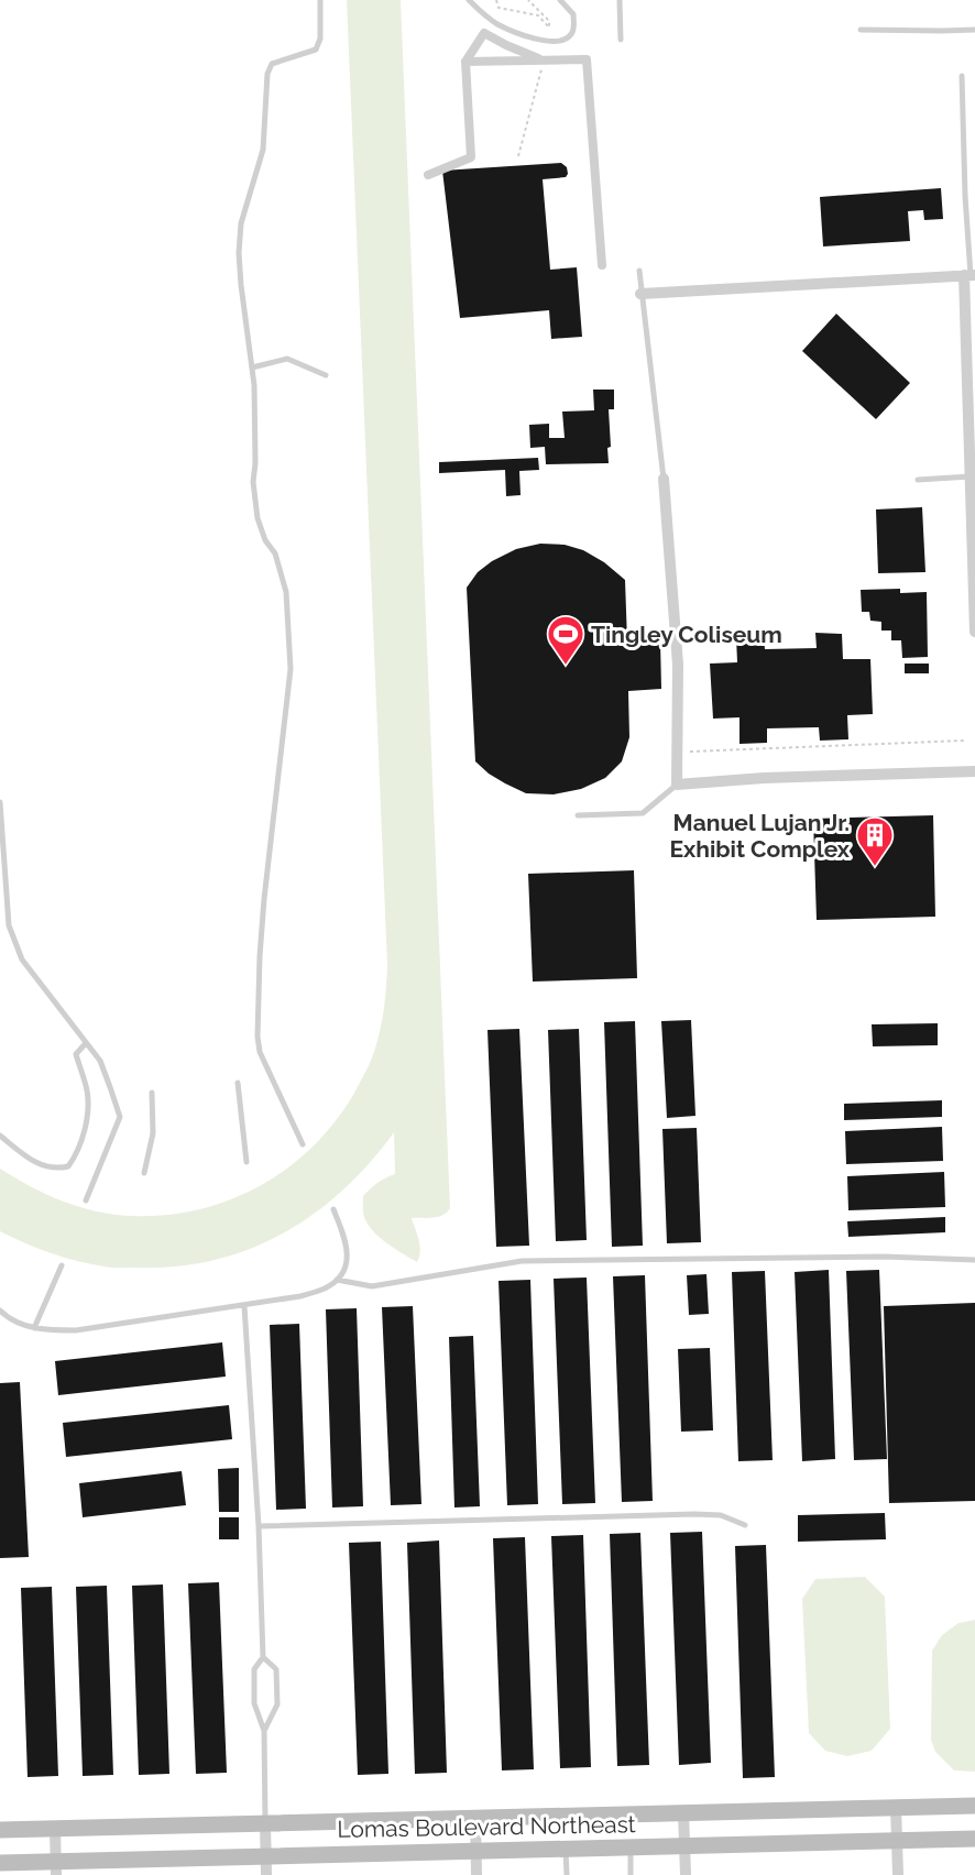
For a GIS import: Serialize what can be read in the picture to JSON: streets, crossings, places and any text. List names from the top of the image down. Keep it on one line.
{"streets":{"main road":["Lomas Boulevard Northeast"]},"places":{"sports":["Tingley Coliseum"],"building":["Manuel Lujan Jr. Exhibit Complex"]}}
